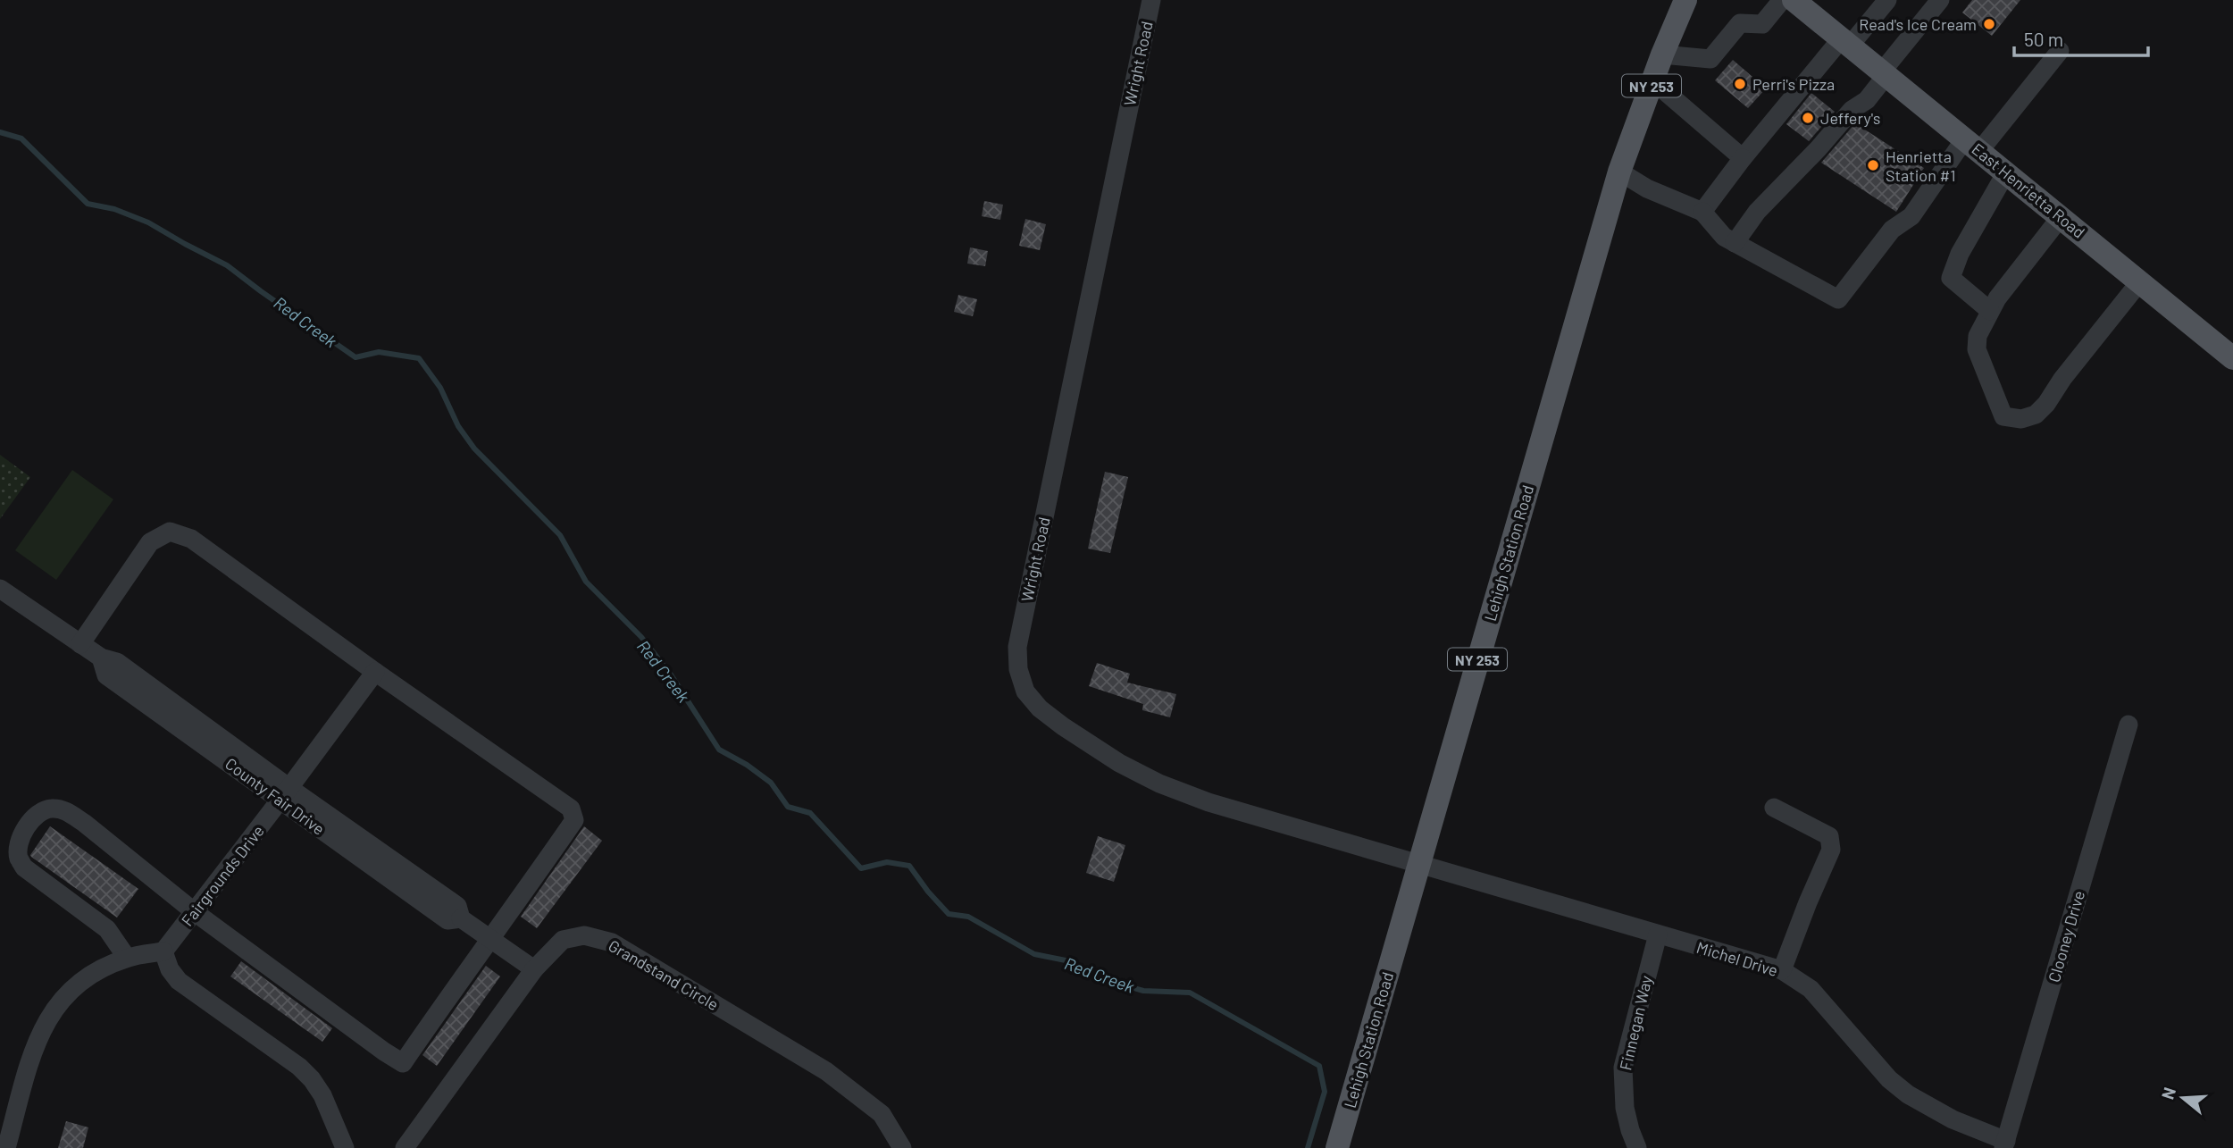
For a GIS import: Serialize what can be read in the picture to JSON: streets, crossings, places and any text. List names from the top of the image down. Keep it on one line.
{"streets":{"main road":["NY 253","East Henrietta Road","Lehigh Station Road"],"street":["Wright Road","County Fair Drive","Fairgrounds Drive","Clooney Drive","Michel Drive","Grandstand Circle","Finnegan Way"]},"crossings":[["Wright Road","Lehigh Station Road"],["Wright Road","Michel Drive"],["Lehigh Station Road","Michel Drive"],["County Fair Drive","Fairgrounds Drive"],["County Fair Drive","Grandstand Circle"],["Clooney Drive","Michel Drive"],["Michel Drive","Finnegan Way"]],"water":["Red Creek"],"places":["Read's Ice Cream","Perri's Pizza","Jeffery's","Henrietta Station #1"],"scale_bar":"50 m","north":"left"}
